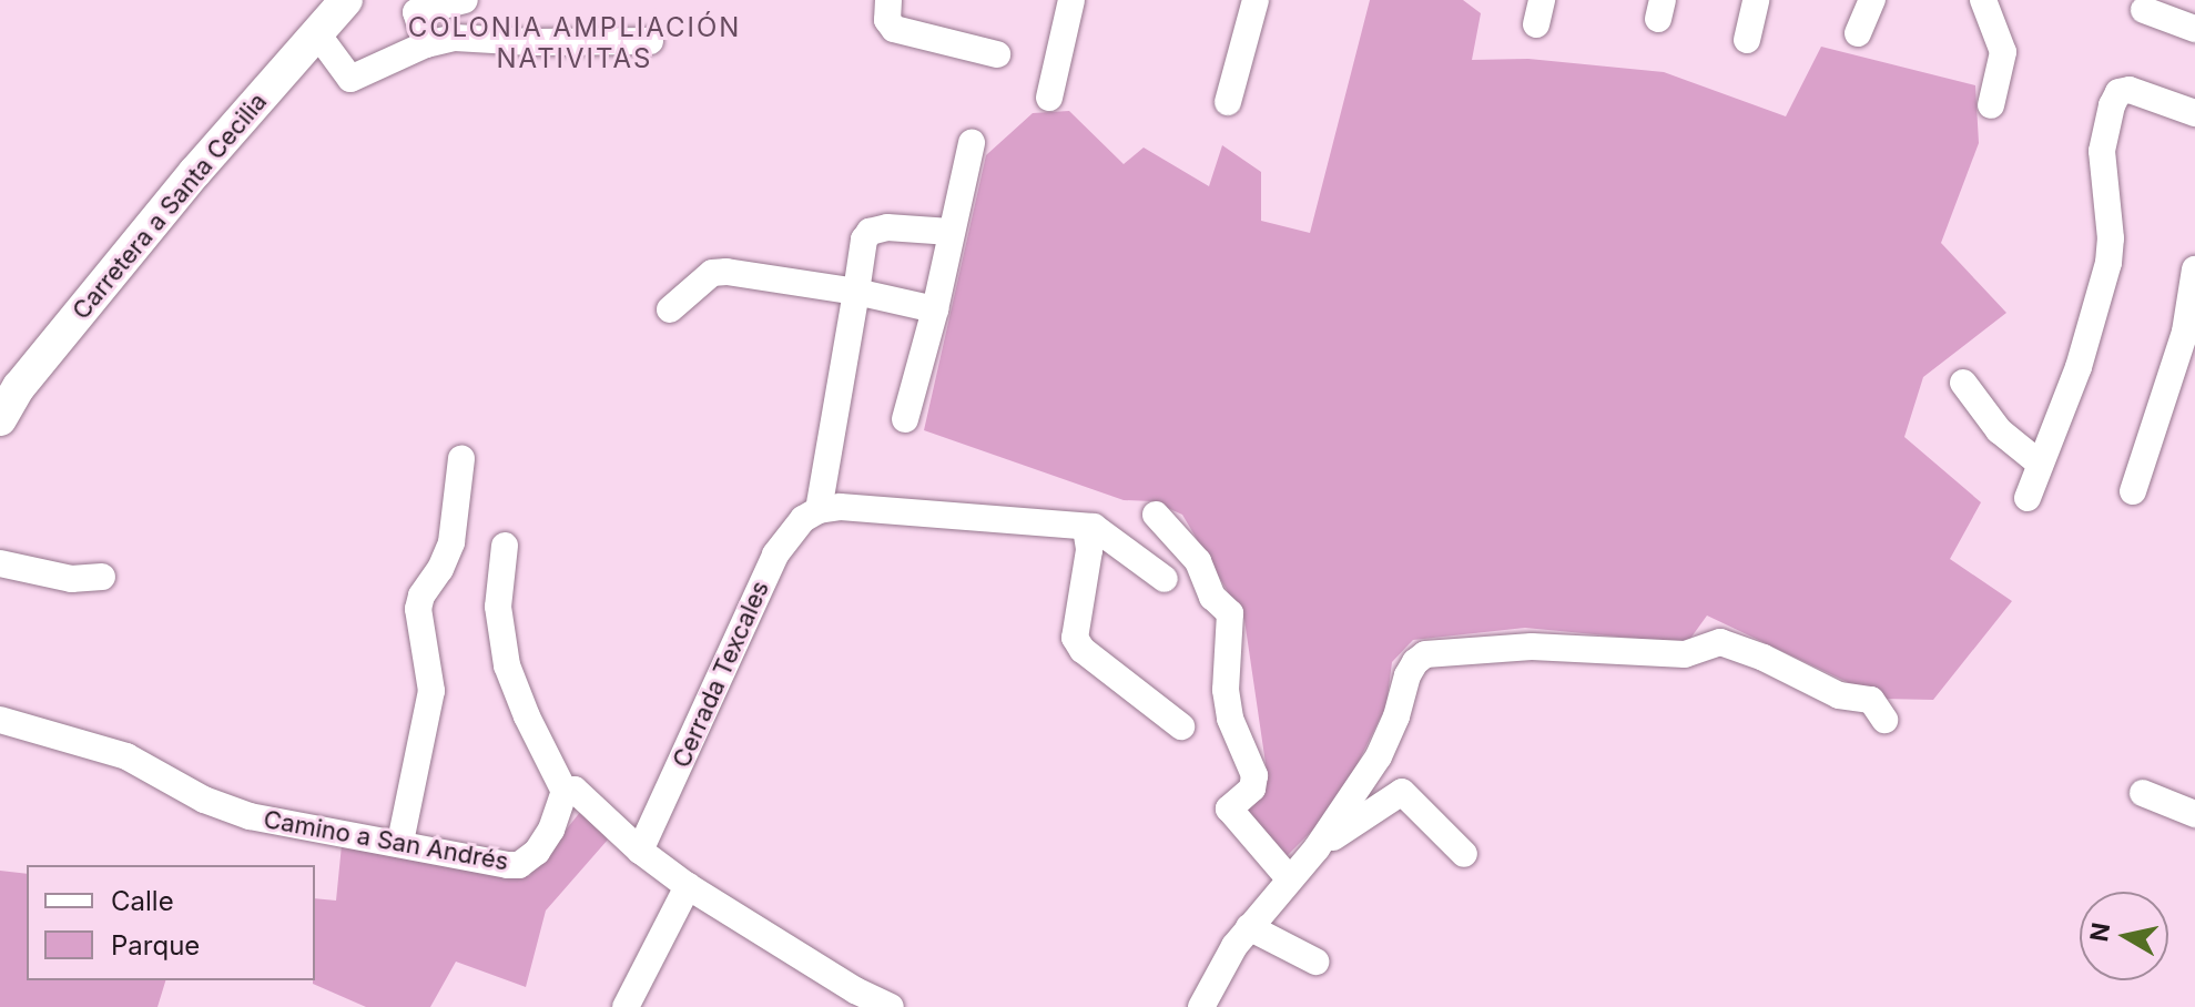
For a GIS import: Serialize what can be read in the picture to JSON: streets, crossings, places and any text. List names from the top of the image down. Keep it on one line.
{"streets":{"main road":["Carretera a Santa Cecilia"],"street":["Cerrada Texcales","Camino a San Andrés"]},"districts":["COLONIA AMPLIACIÓN NATIVITAS"],"legend":["Calle","Parque"],"north":"left"}
